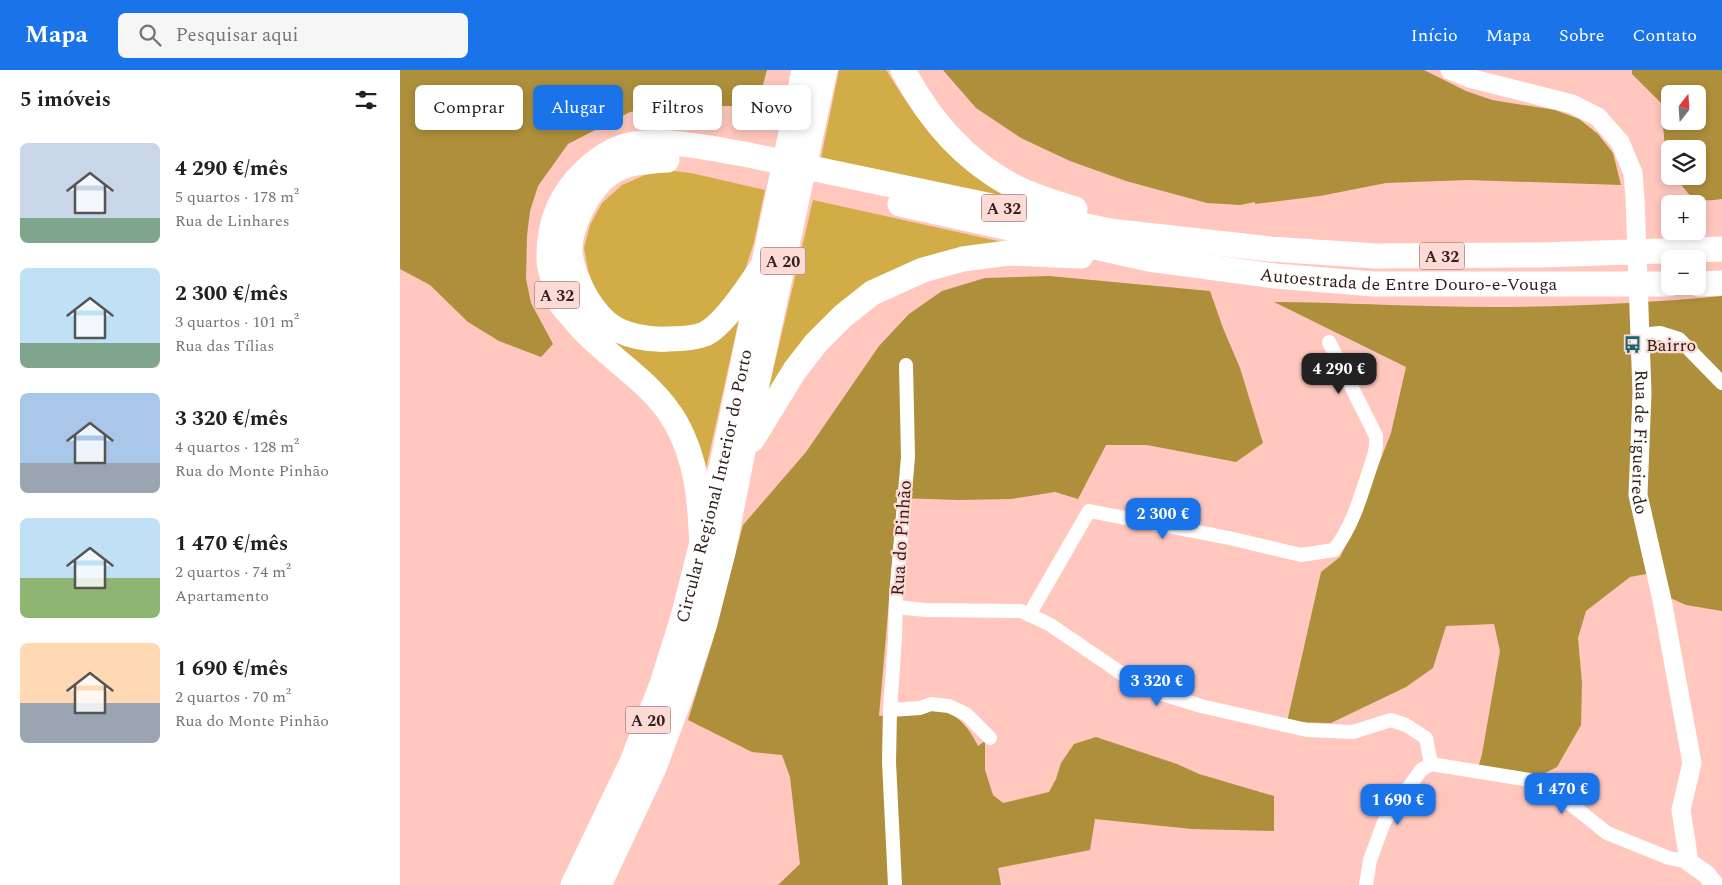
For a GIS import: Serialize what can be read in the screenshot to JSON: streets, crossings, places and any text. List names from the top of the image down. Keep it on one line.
{"streets":{"highway":["A 32","A 20","Autoestrada de Entre Douro-e-Vouga","Circular Regional Interior do Porto"],"street":["Rua de Figueiredo","Rua do Pinhão"]},"crossings":[["A 32","Autoestrada de Entre Douro-e-Vouga"],["A 32","Circular Regional Interior do Porto"]],"places":{"bus stop":["Bairro"]},"north":"top","page":{"header":"Mapa","search":"Pesquisar aqui","nav":["Início","Mapa","Sobre","Contato"],"heading":"5 imóveis","map_buttons":["+","−"],"chip":["Comprar","Alugar","Filtros","Novo"],"list":[{"name":"4 290 €/mês","note":"5 quartos · 178 m² · Rua de Linhares"},{"name":"2 300 €/mês","note":"3 quartos · 101 m² · Rua das Tílias"},{"name":"3 320 €/mês","note":"4 quartos · 128 m² · Rua do Monte Pinhão"},{"name":"1 470 €/mês","note":"2 quartos · 74 m² · Apartamento"},{"name":"1 690 €/mês","note":"2 quartos · 70 m² · Rua do Monte Pinhão"}],"price":["4 290 €","2 300 €","3 320 €","1 470 €","1 690 €"]}}
